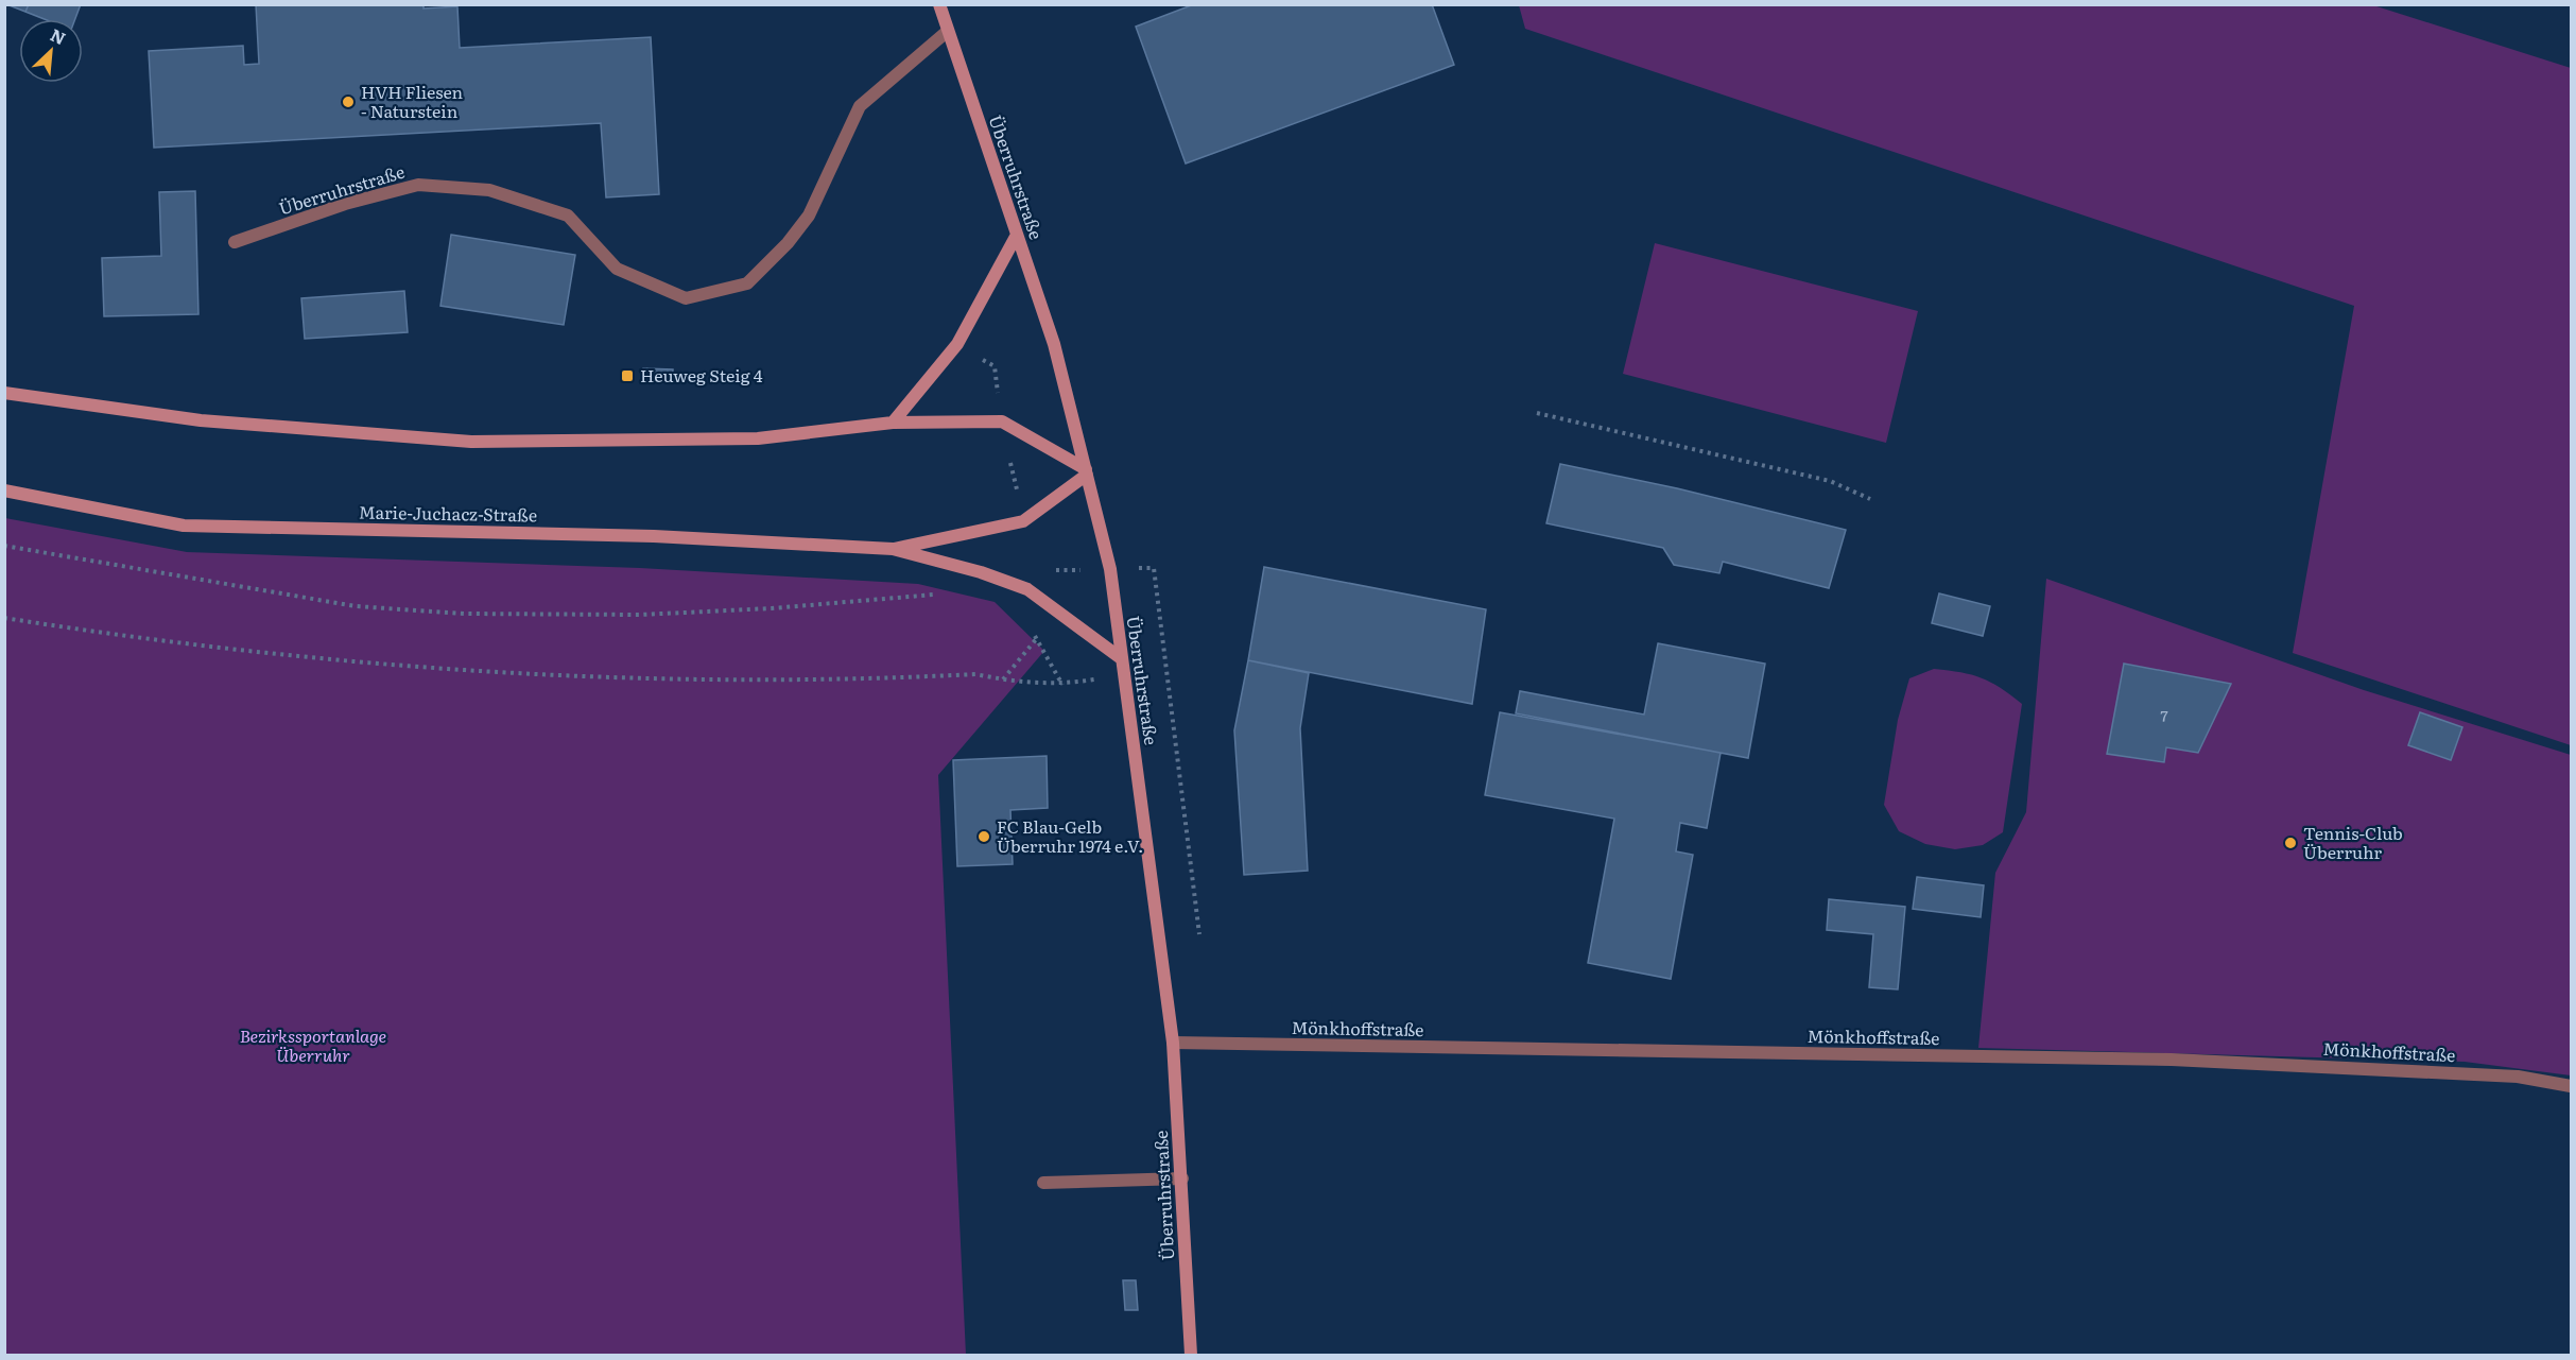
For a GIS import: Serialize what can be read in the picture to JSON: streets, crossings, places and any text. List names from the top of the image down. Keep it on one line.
{"streets":{"main road":["Überruhrstraße","Marie-Juchacz-Straße"],"street":["Mönkhoffstraße"]},"crossings":[["Überruhrstraße","Marie-Juchacz-Straße"],["Überruhrstraße","Mönkhoffstraße"]],"parks":["Bezirkssportanlage Überruhr"],"places":{"other":["HVH Fliesen - Naturstein","FC Blau-Gelb Überruhr 1974 e.V.","Tennis-Club Überruhr"],"transit":["Heuweg Steig 4"]},"house_numbers":["7"],"north":"top right"}
